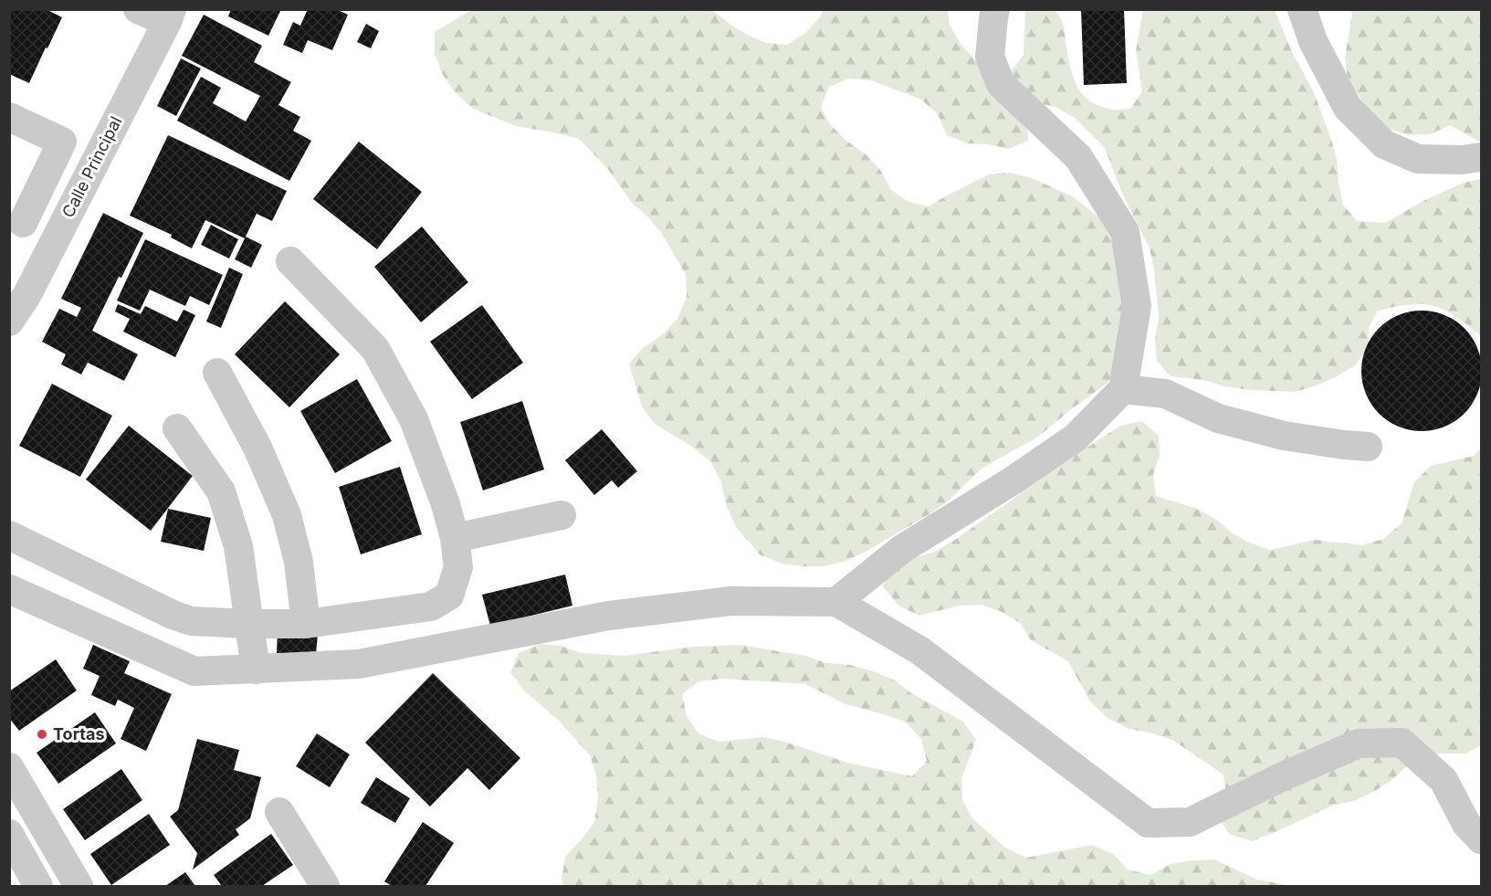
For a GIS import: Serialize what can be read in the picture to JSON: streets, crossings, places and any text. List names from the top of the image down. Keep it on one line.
{"streets":{"street":["Calle Principal"]},"places":["Tortas"]}
